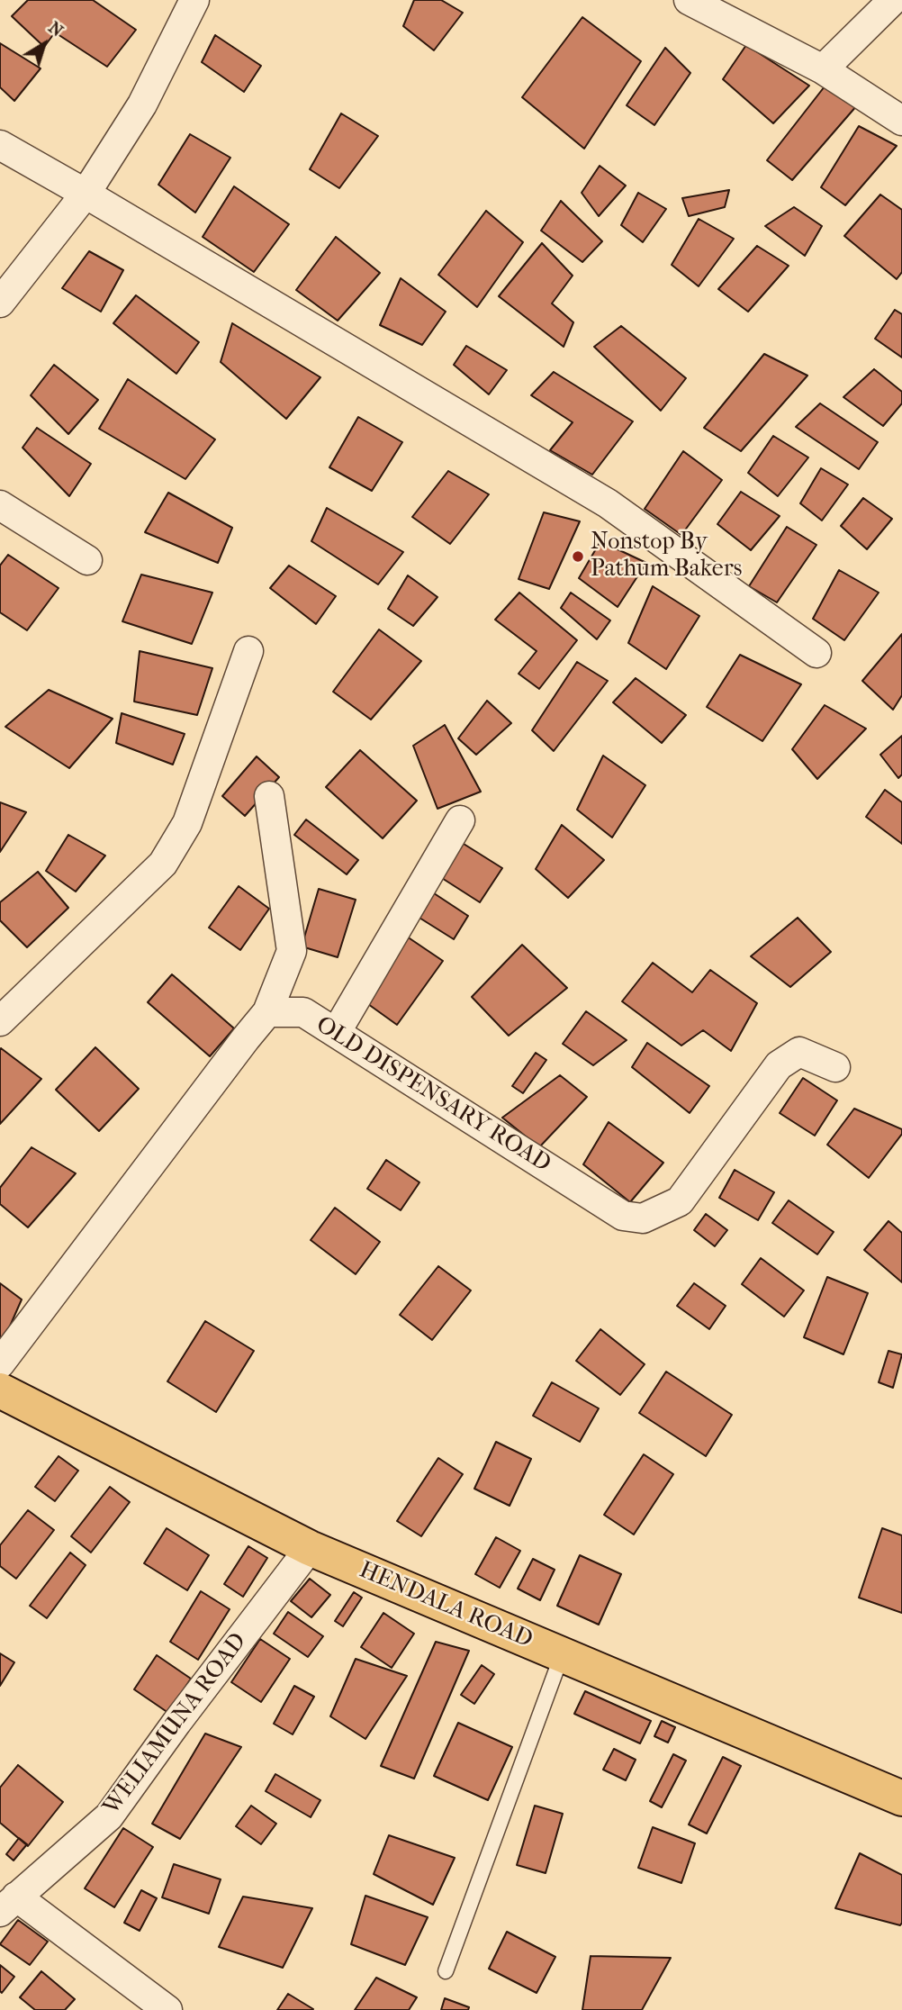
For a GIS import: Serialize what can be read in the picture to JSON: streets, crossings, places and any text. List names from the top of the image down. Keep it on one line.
{"streets":{"main road":["HENDALA ROAD"],"street":["OLD DISPENSARY ROAD","WELIAMUNA ROAD"]},"crossings":[["HENDALA ROAD","WELIAMUNA ROAD"]],"places":["Nonstop By Pathum Bakers"],"north":"top right"}
